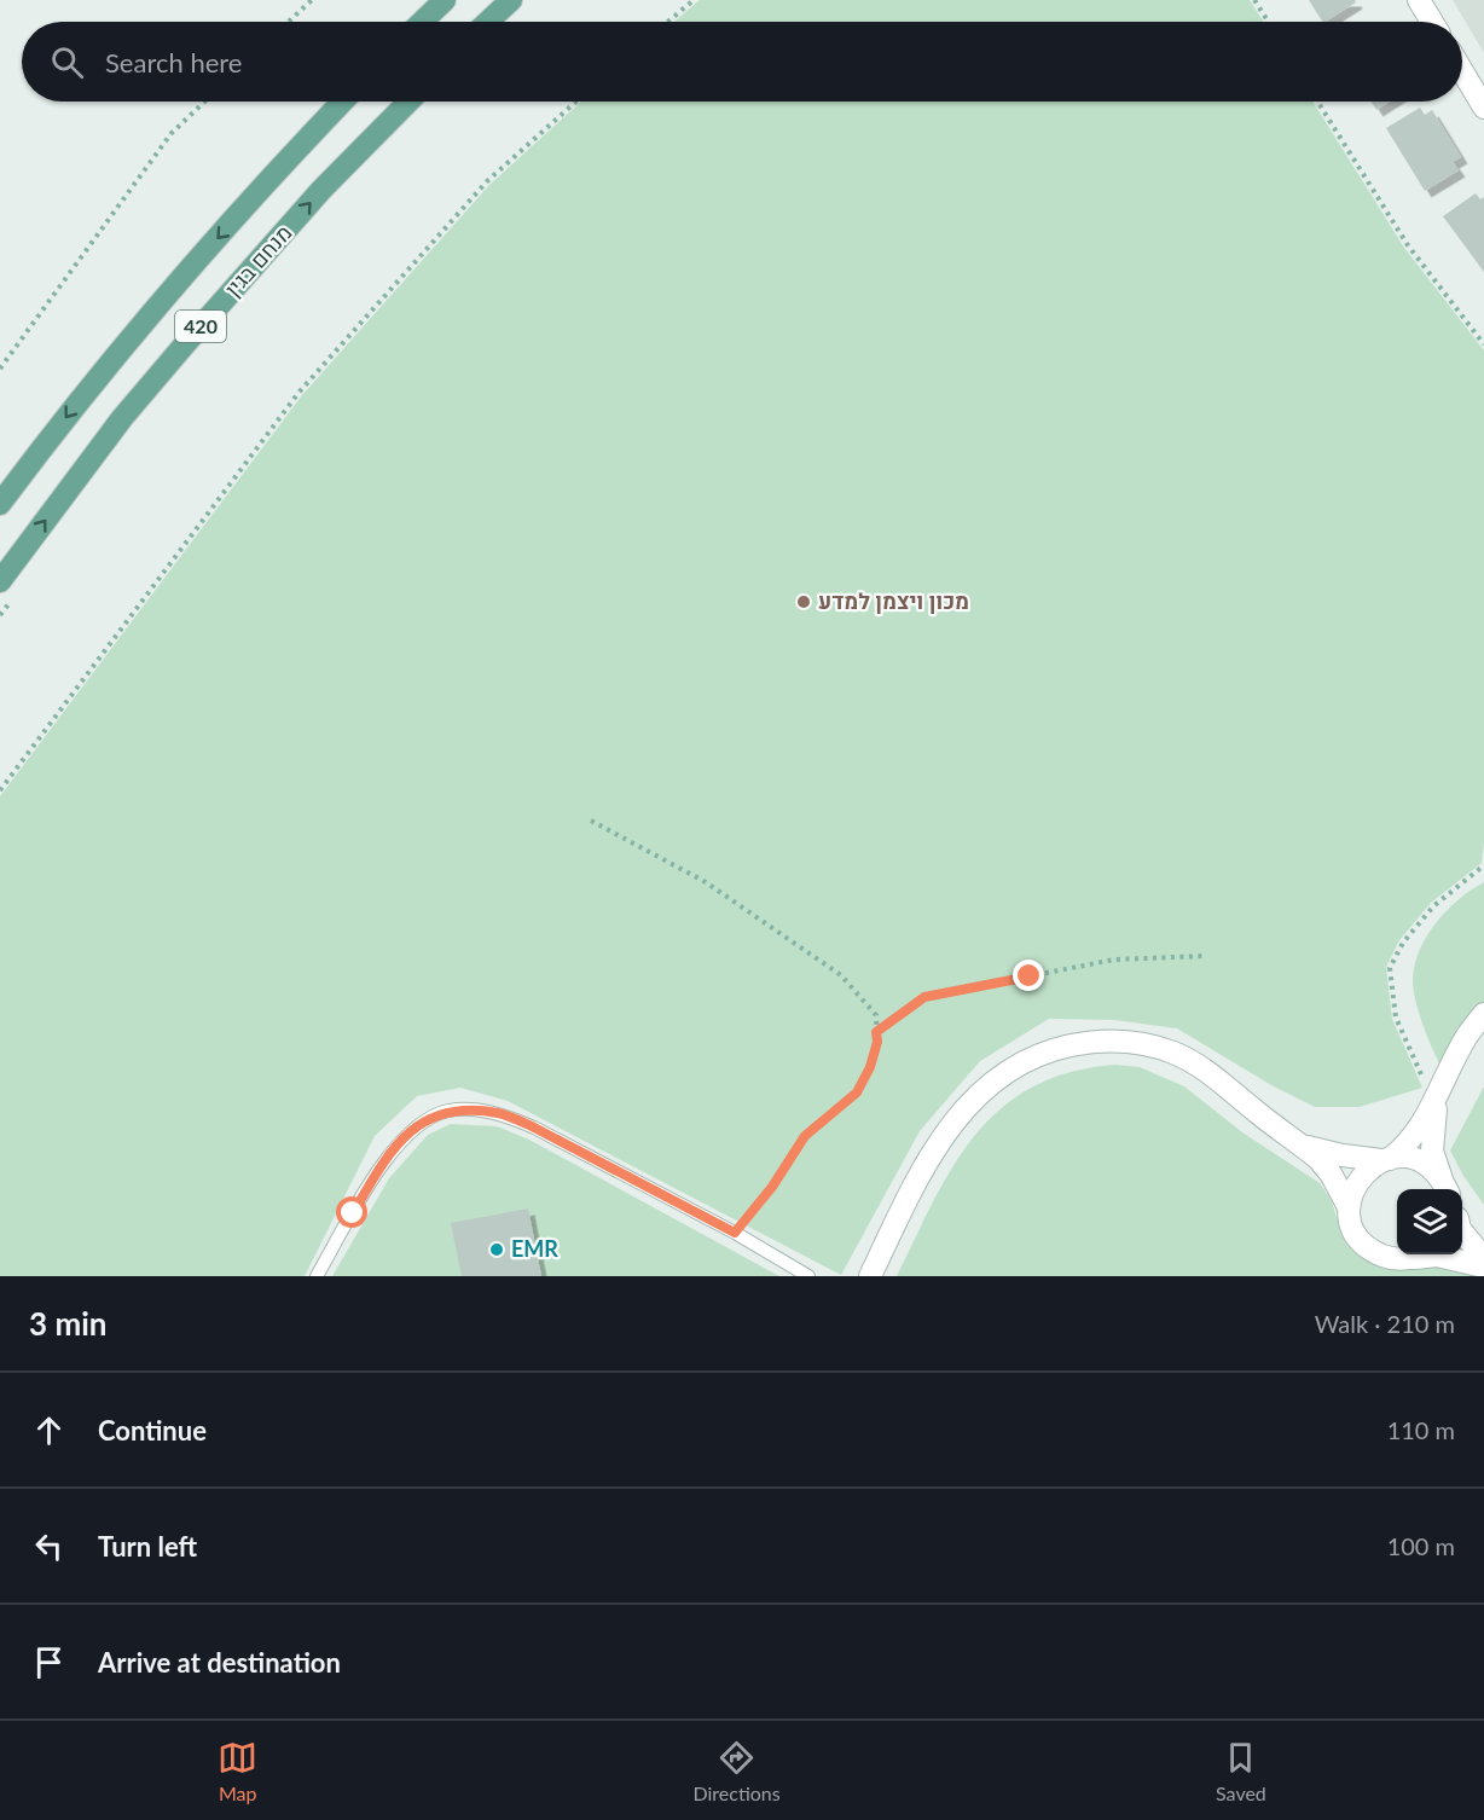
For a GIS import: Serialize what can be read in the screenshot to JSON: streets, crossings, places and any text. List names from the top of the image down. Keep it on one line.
{"streets":{"main road":["מנחם בגין","420"]},"places":["מכון ויצמן למדע","EMR"],"page":{"search":"Search here","heading":["3 min","Walk · 210 m"],"list":[["Continue","110 m"],["Turn left","100 m"],"Arrive at destination"],"nav":["Map","Directions","Saved"]}}
